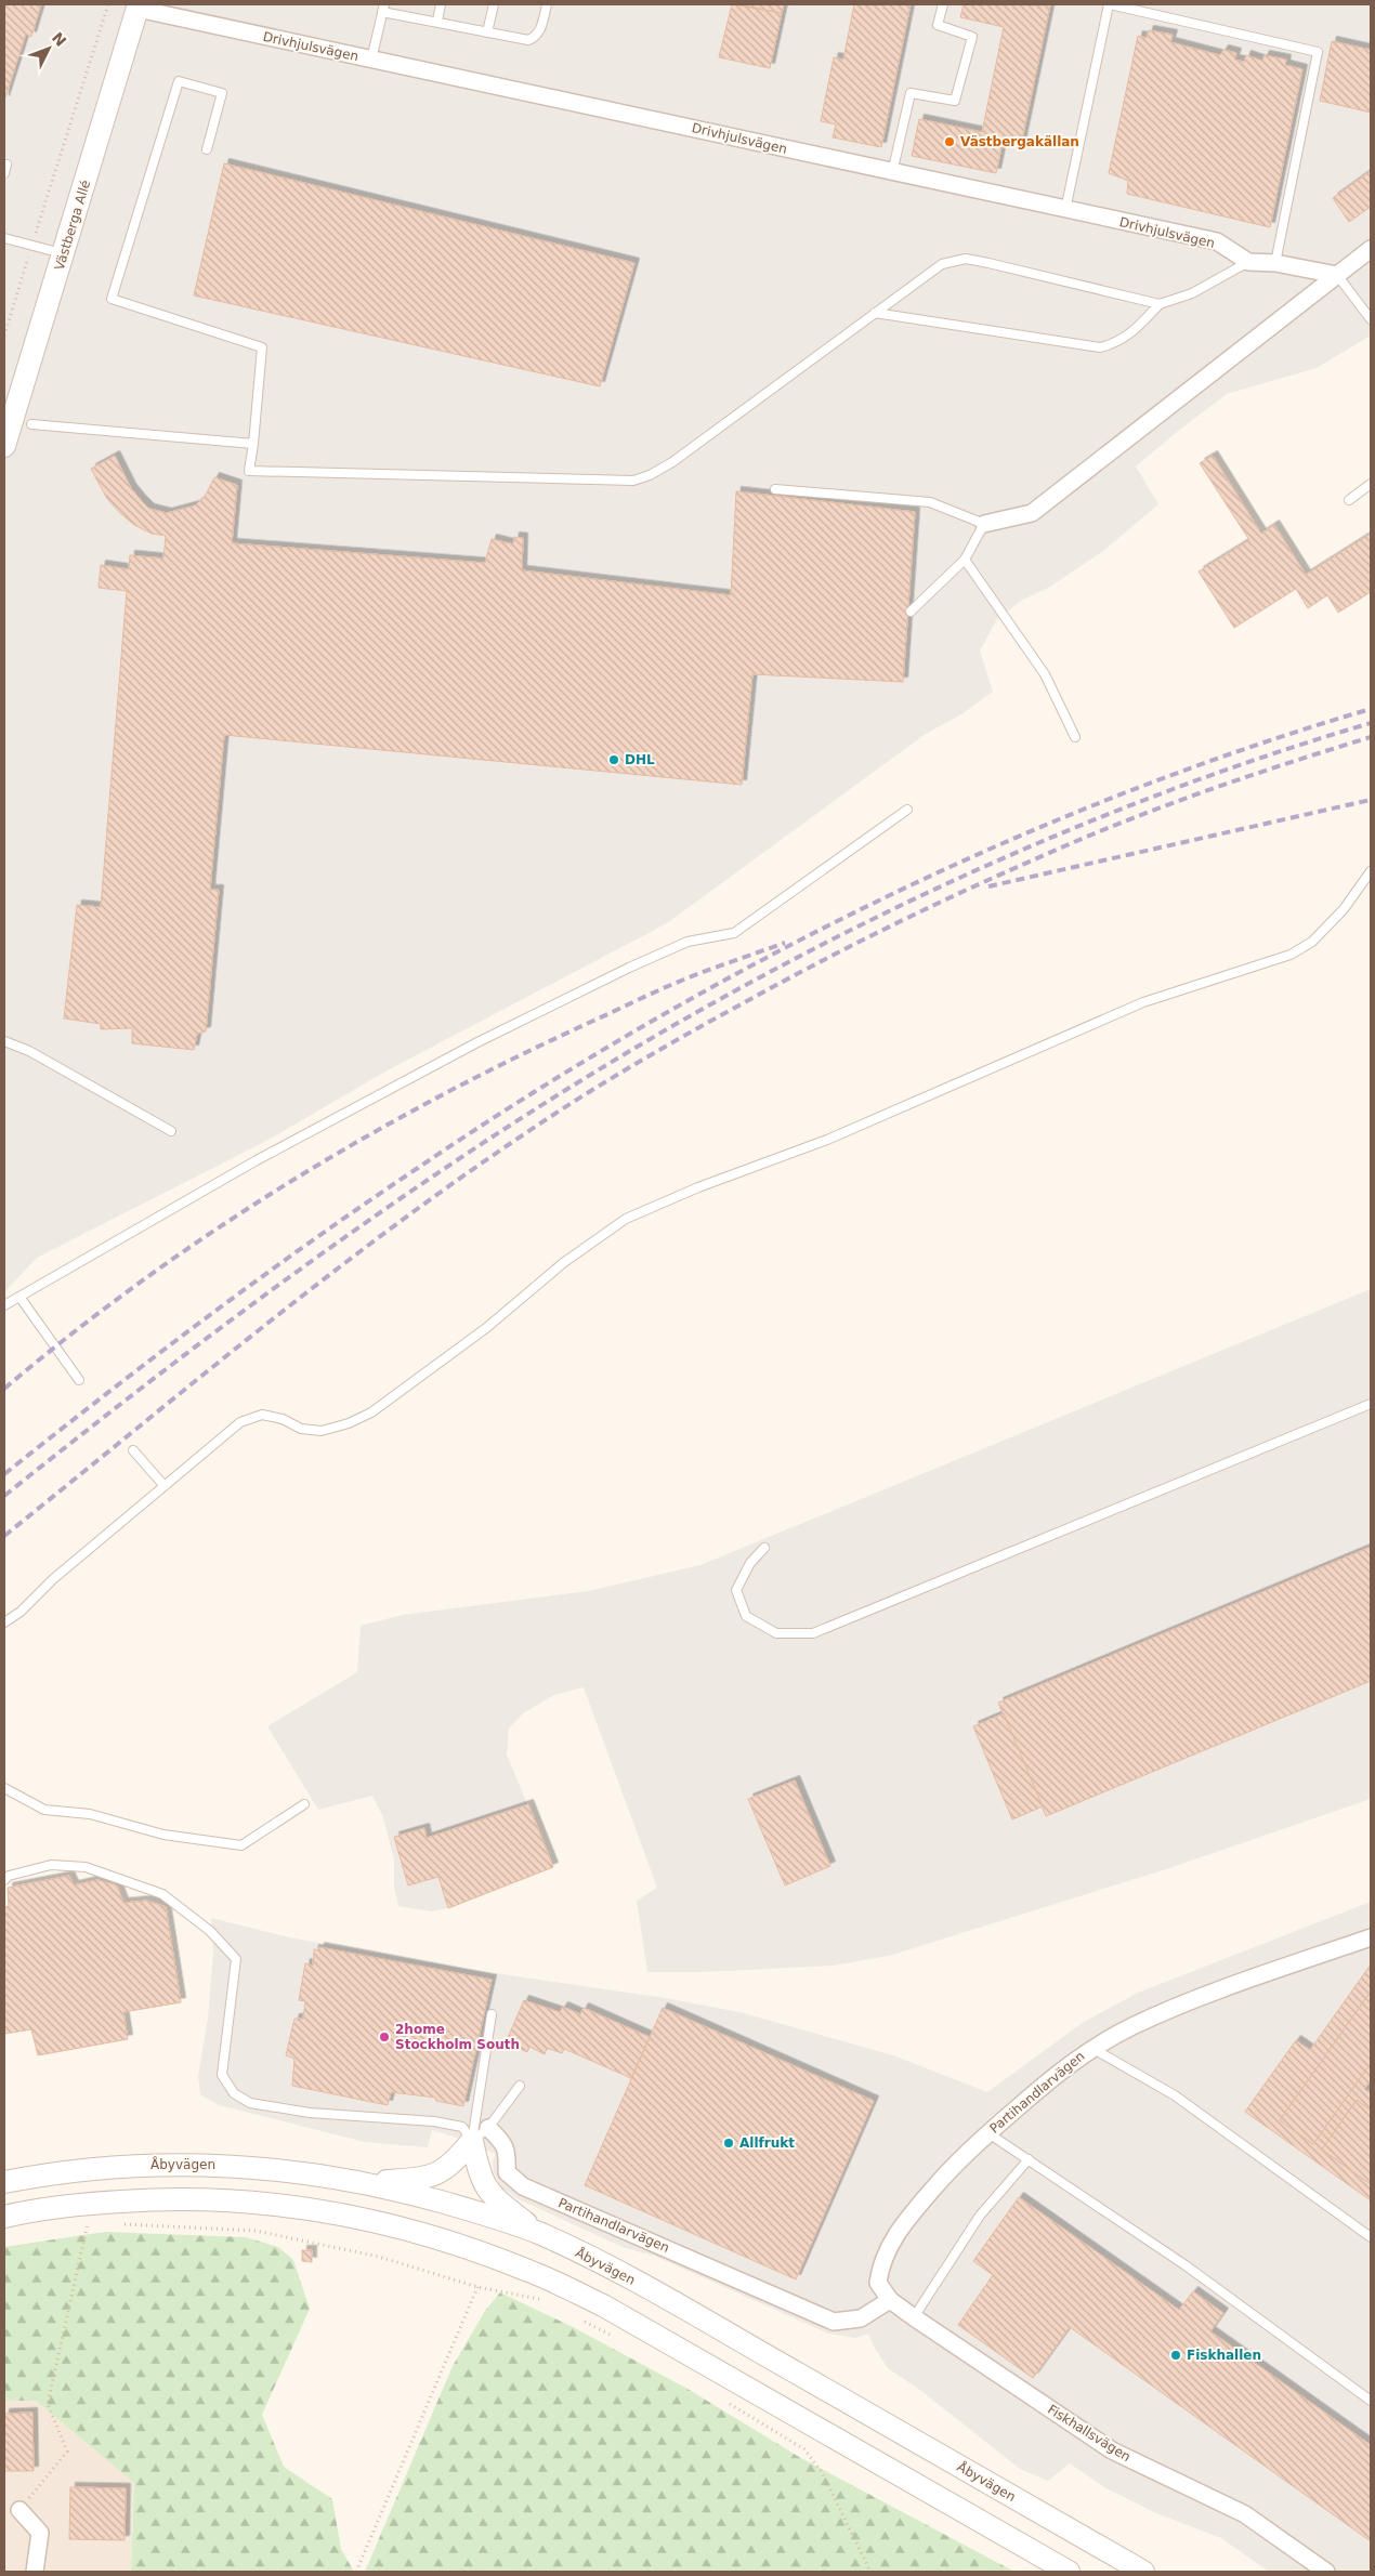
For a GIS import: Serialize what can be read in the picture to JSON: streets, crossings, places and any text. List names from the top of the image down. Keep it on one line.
{"streets":{"street":["Drivhjulsvägen","Västberga Allé","Partihandlarvägen","Åbyvägen","Fiskhallsvägen"]},"crossings":[["Drivhjulsvägen","Västberga Allé"]],"places":["Västbergakällan","DHL","2home Stockholm South","Allfrukt","Fiskhallen"],"north":"top right"}
